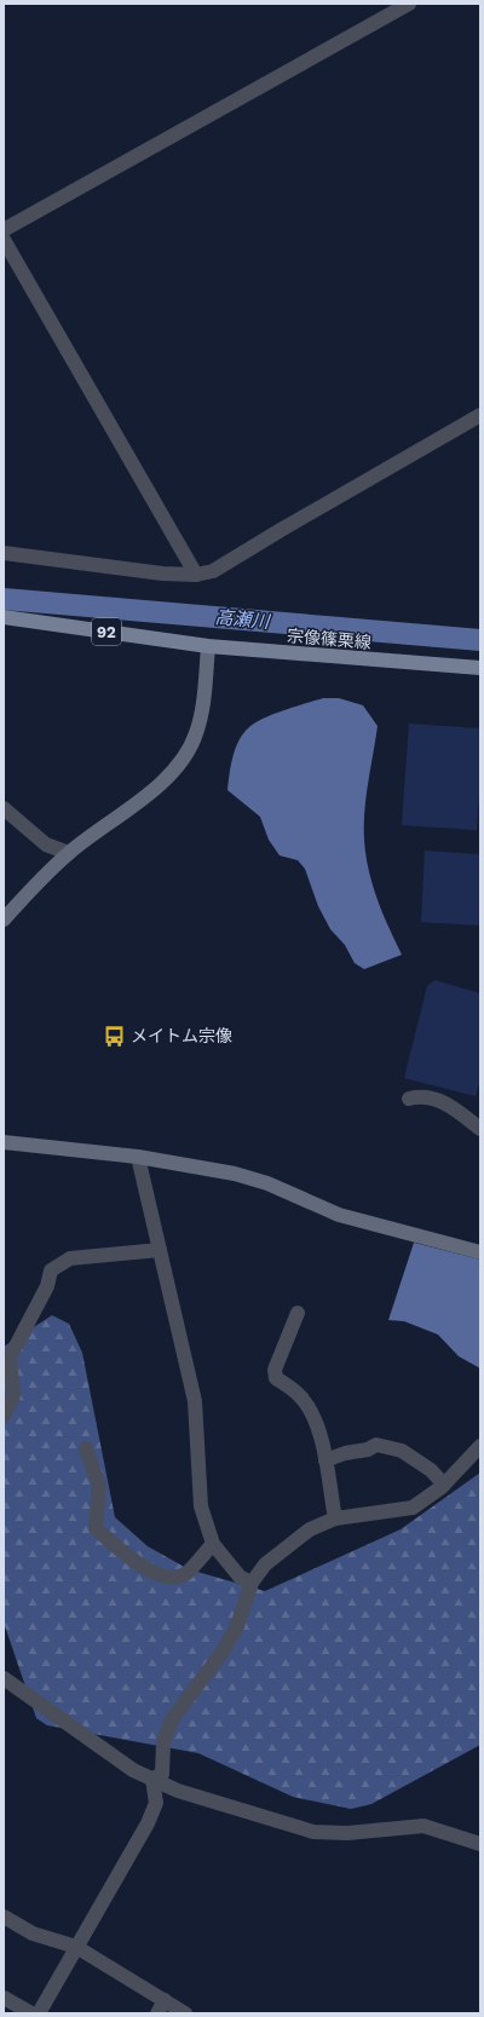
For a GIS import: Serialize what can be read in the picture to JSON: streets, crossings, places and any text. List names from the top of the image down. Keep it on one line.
{"streets":{"main road":["92","宗像篠栗線"]},"water":["高瀬川"],"places":{"bus stop":["メイトム宗像"]}}
